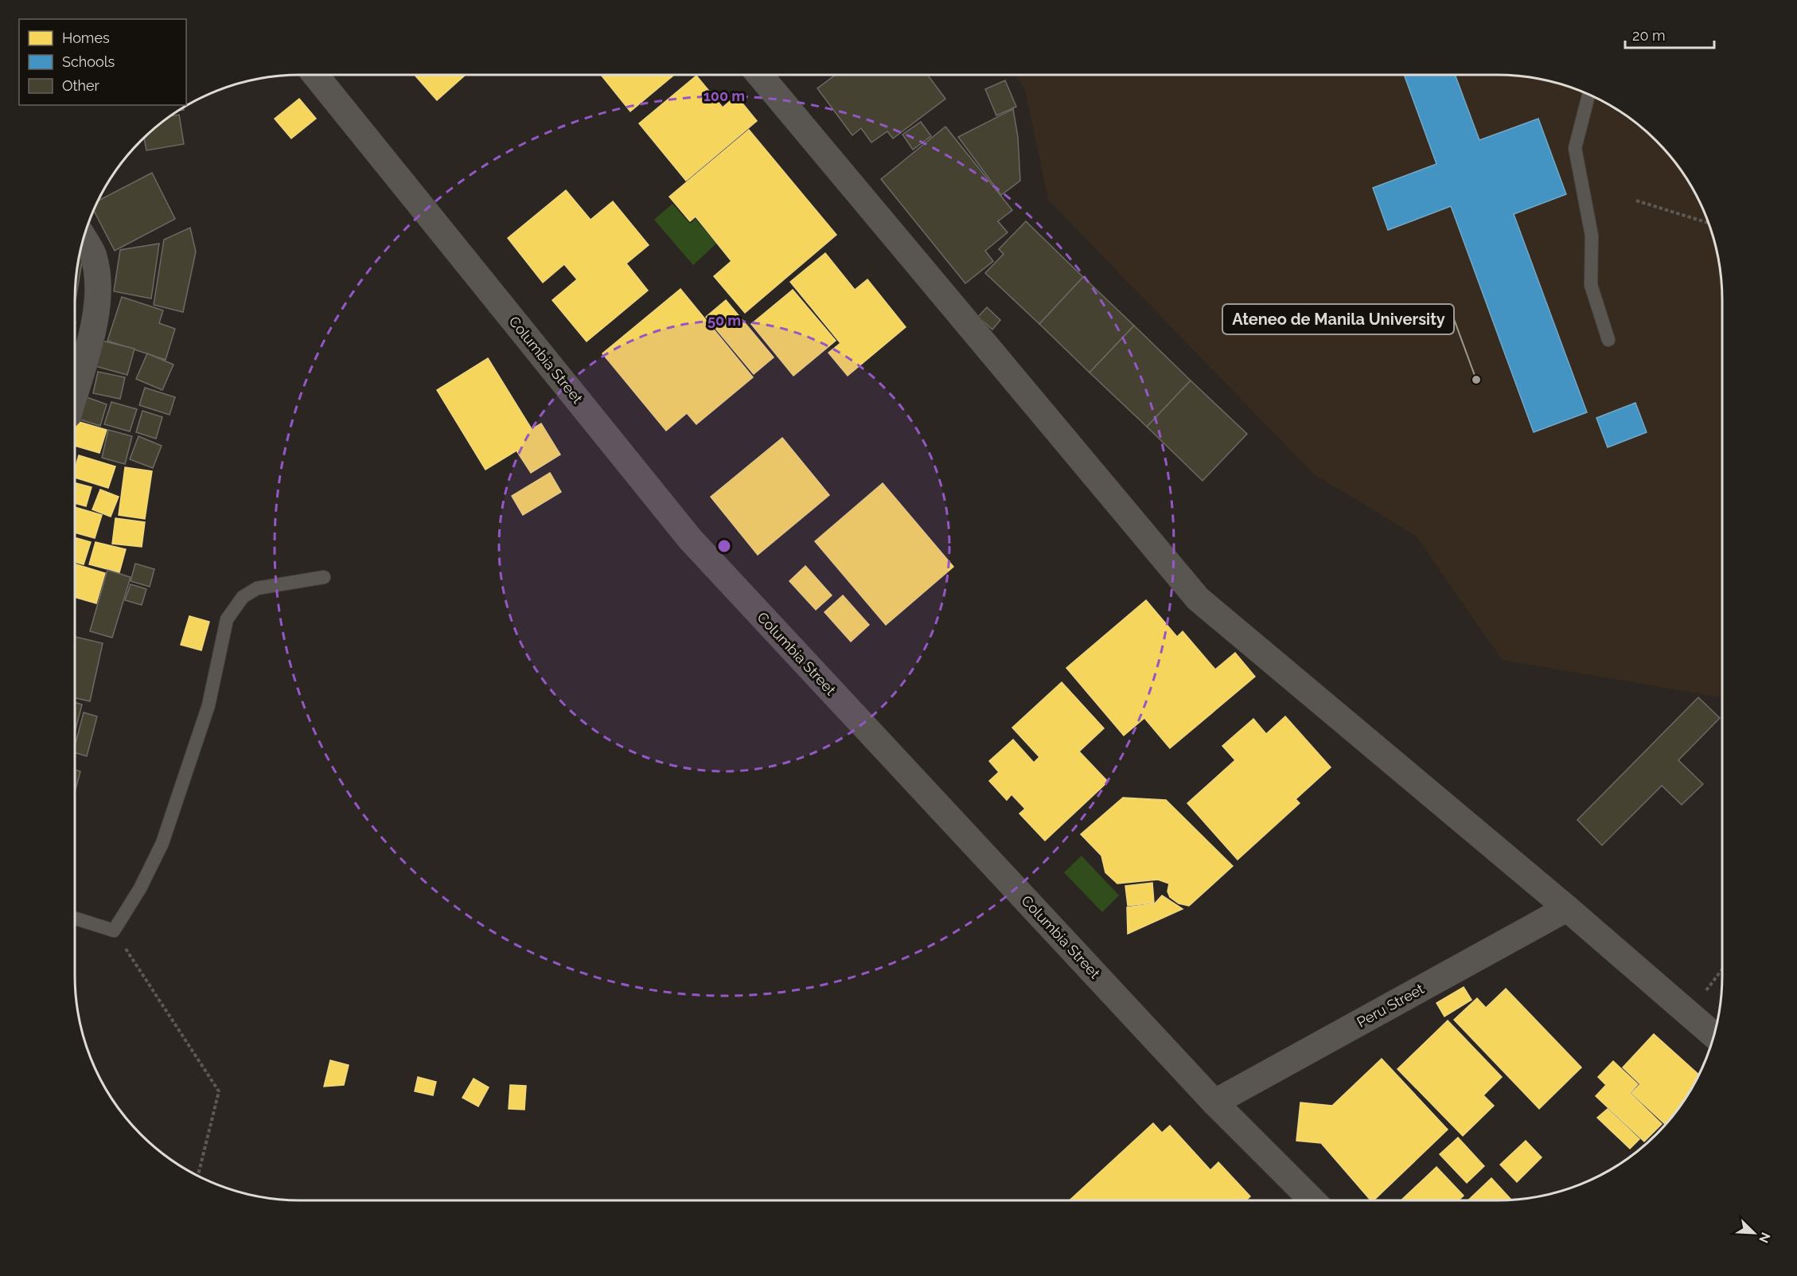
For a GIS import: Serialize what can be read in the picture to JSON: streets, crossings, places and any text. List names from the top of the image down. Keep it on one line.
{"streets":{"street":["Columbia Street","Peru Street"]},"crossings":[["Columbia Street","Peru Street"]],"places":["Ateneo de Manila University"],"legend":["Homes","Schools","Other"],"scale_bar":"20 m","north":"bottom right","rings":["100 m","50 m"]}
